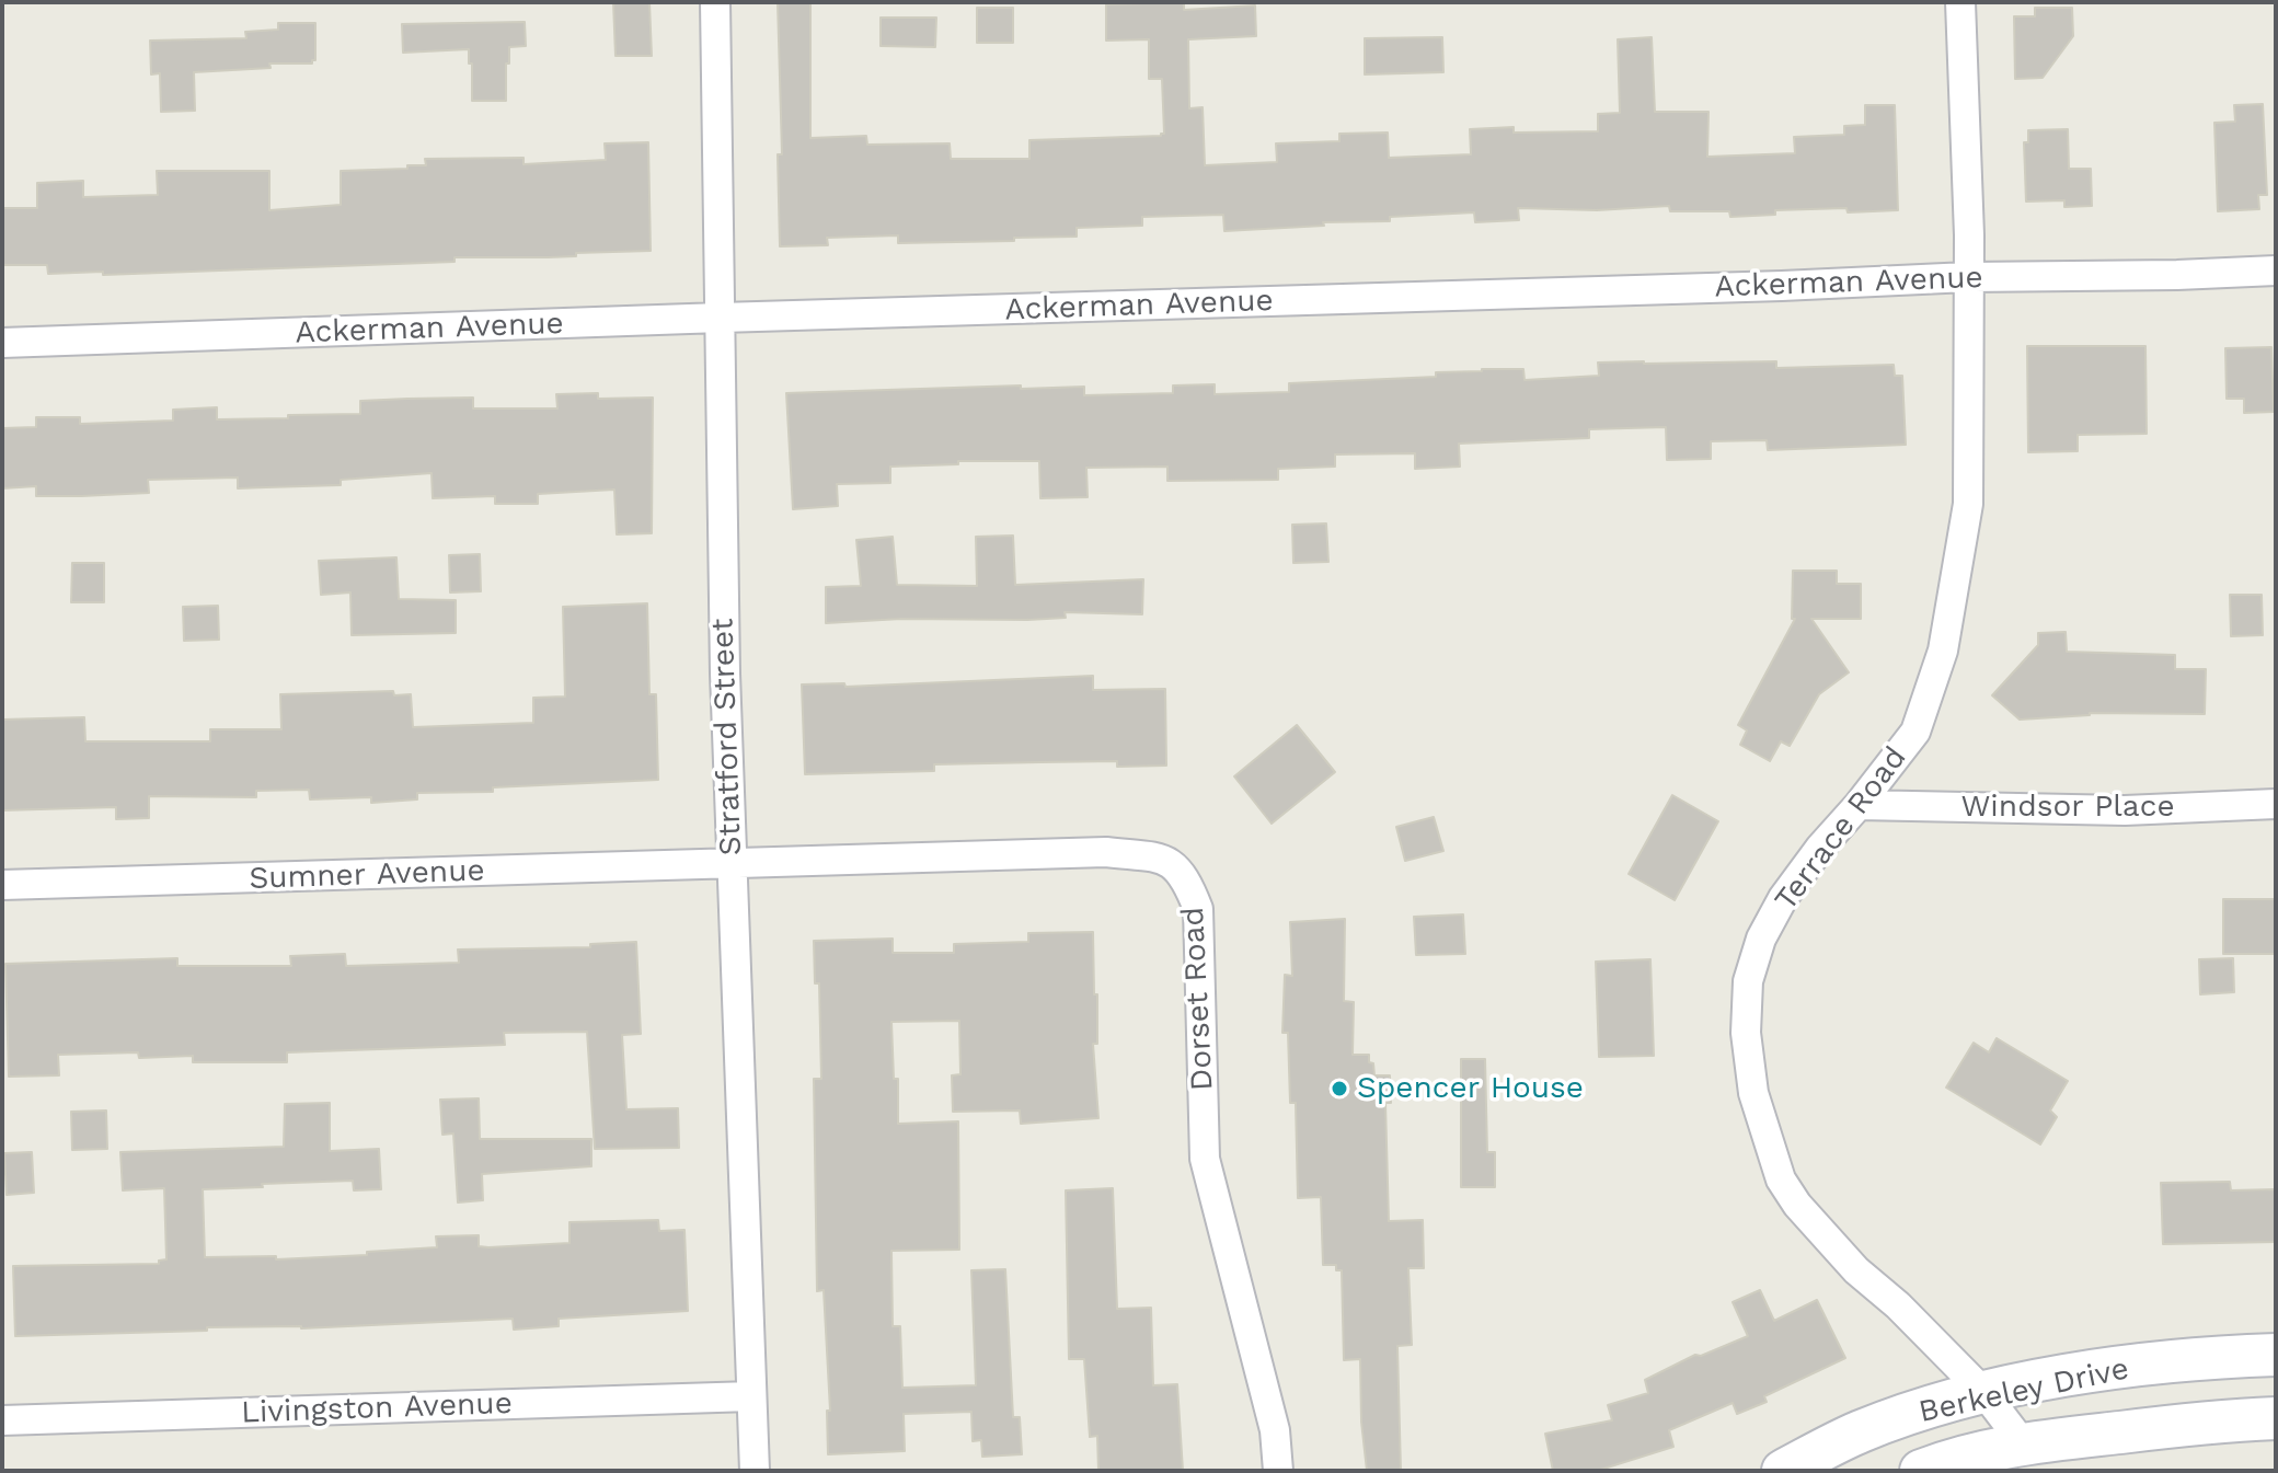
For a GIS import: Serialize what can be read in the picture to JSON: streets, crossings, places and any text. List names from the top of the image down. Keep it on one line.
{"streets":{"street":["Ackerman Avenue","Stratford Street","Windsor Place","Terrace Road","Sumner Avenue","Dorset Road","Berkeley Drive","Livingston Avenue"]},"crossings":[["Ackerman Avenue","Stratford Street"],["Ackerman Avenue","Terrace Road"],["Stratford Street","Sumner Avenue"],["Stratford Street","Dorset Road"],["Stratford Street","Livingston Avenue"],["Windsor Place","Terrace Road"],["Terrace Road","Berkeley Drive"],["Sumner Avenue","Dorset Road"]],"places":["Spencer House"]}
